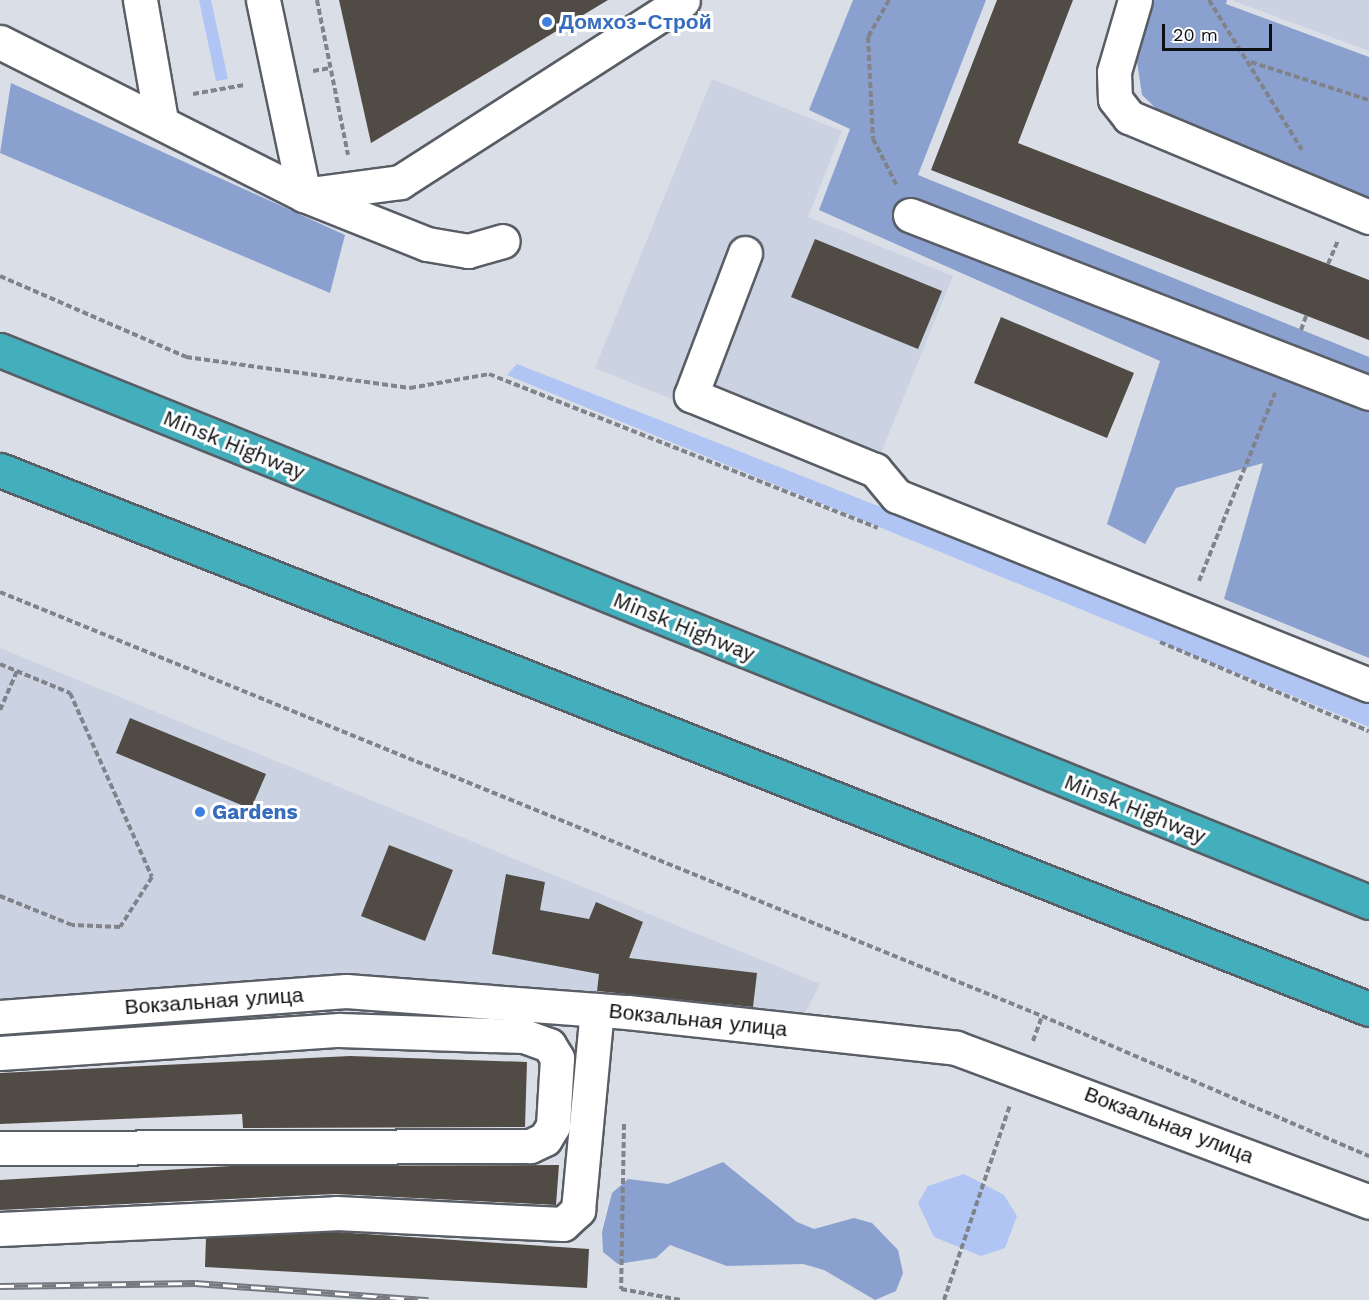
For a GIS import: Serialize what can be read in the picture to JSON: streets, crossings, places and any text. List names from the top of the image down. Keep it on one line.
{"streets":{"highway":["Minsk Highway"],"street":["Вокзальная улица"]},"places":["Домхоз-Строй","Gardens"],"scale_bar":"20 m"}
